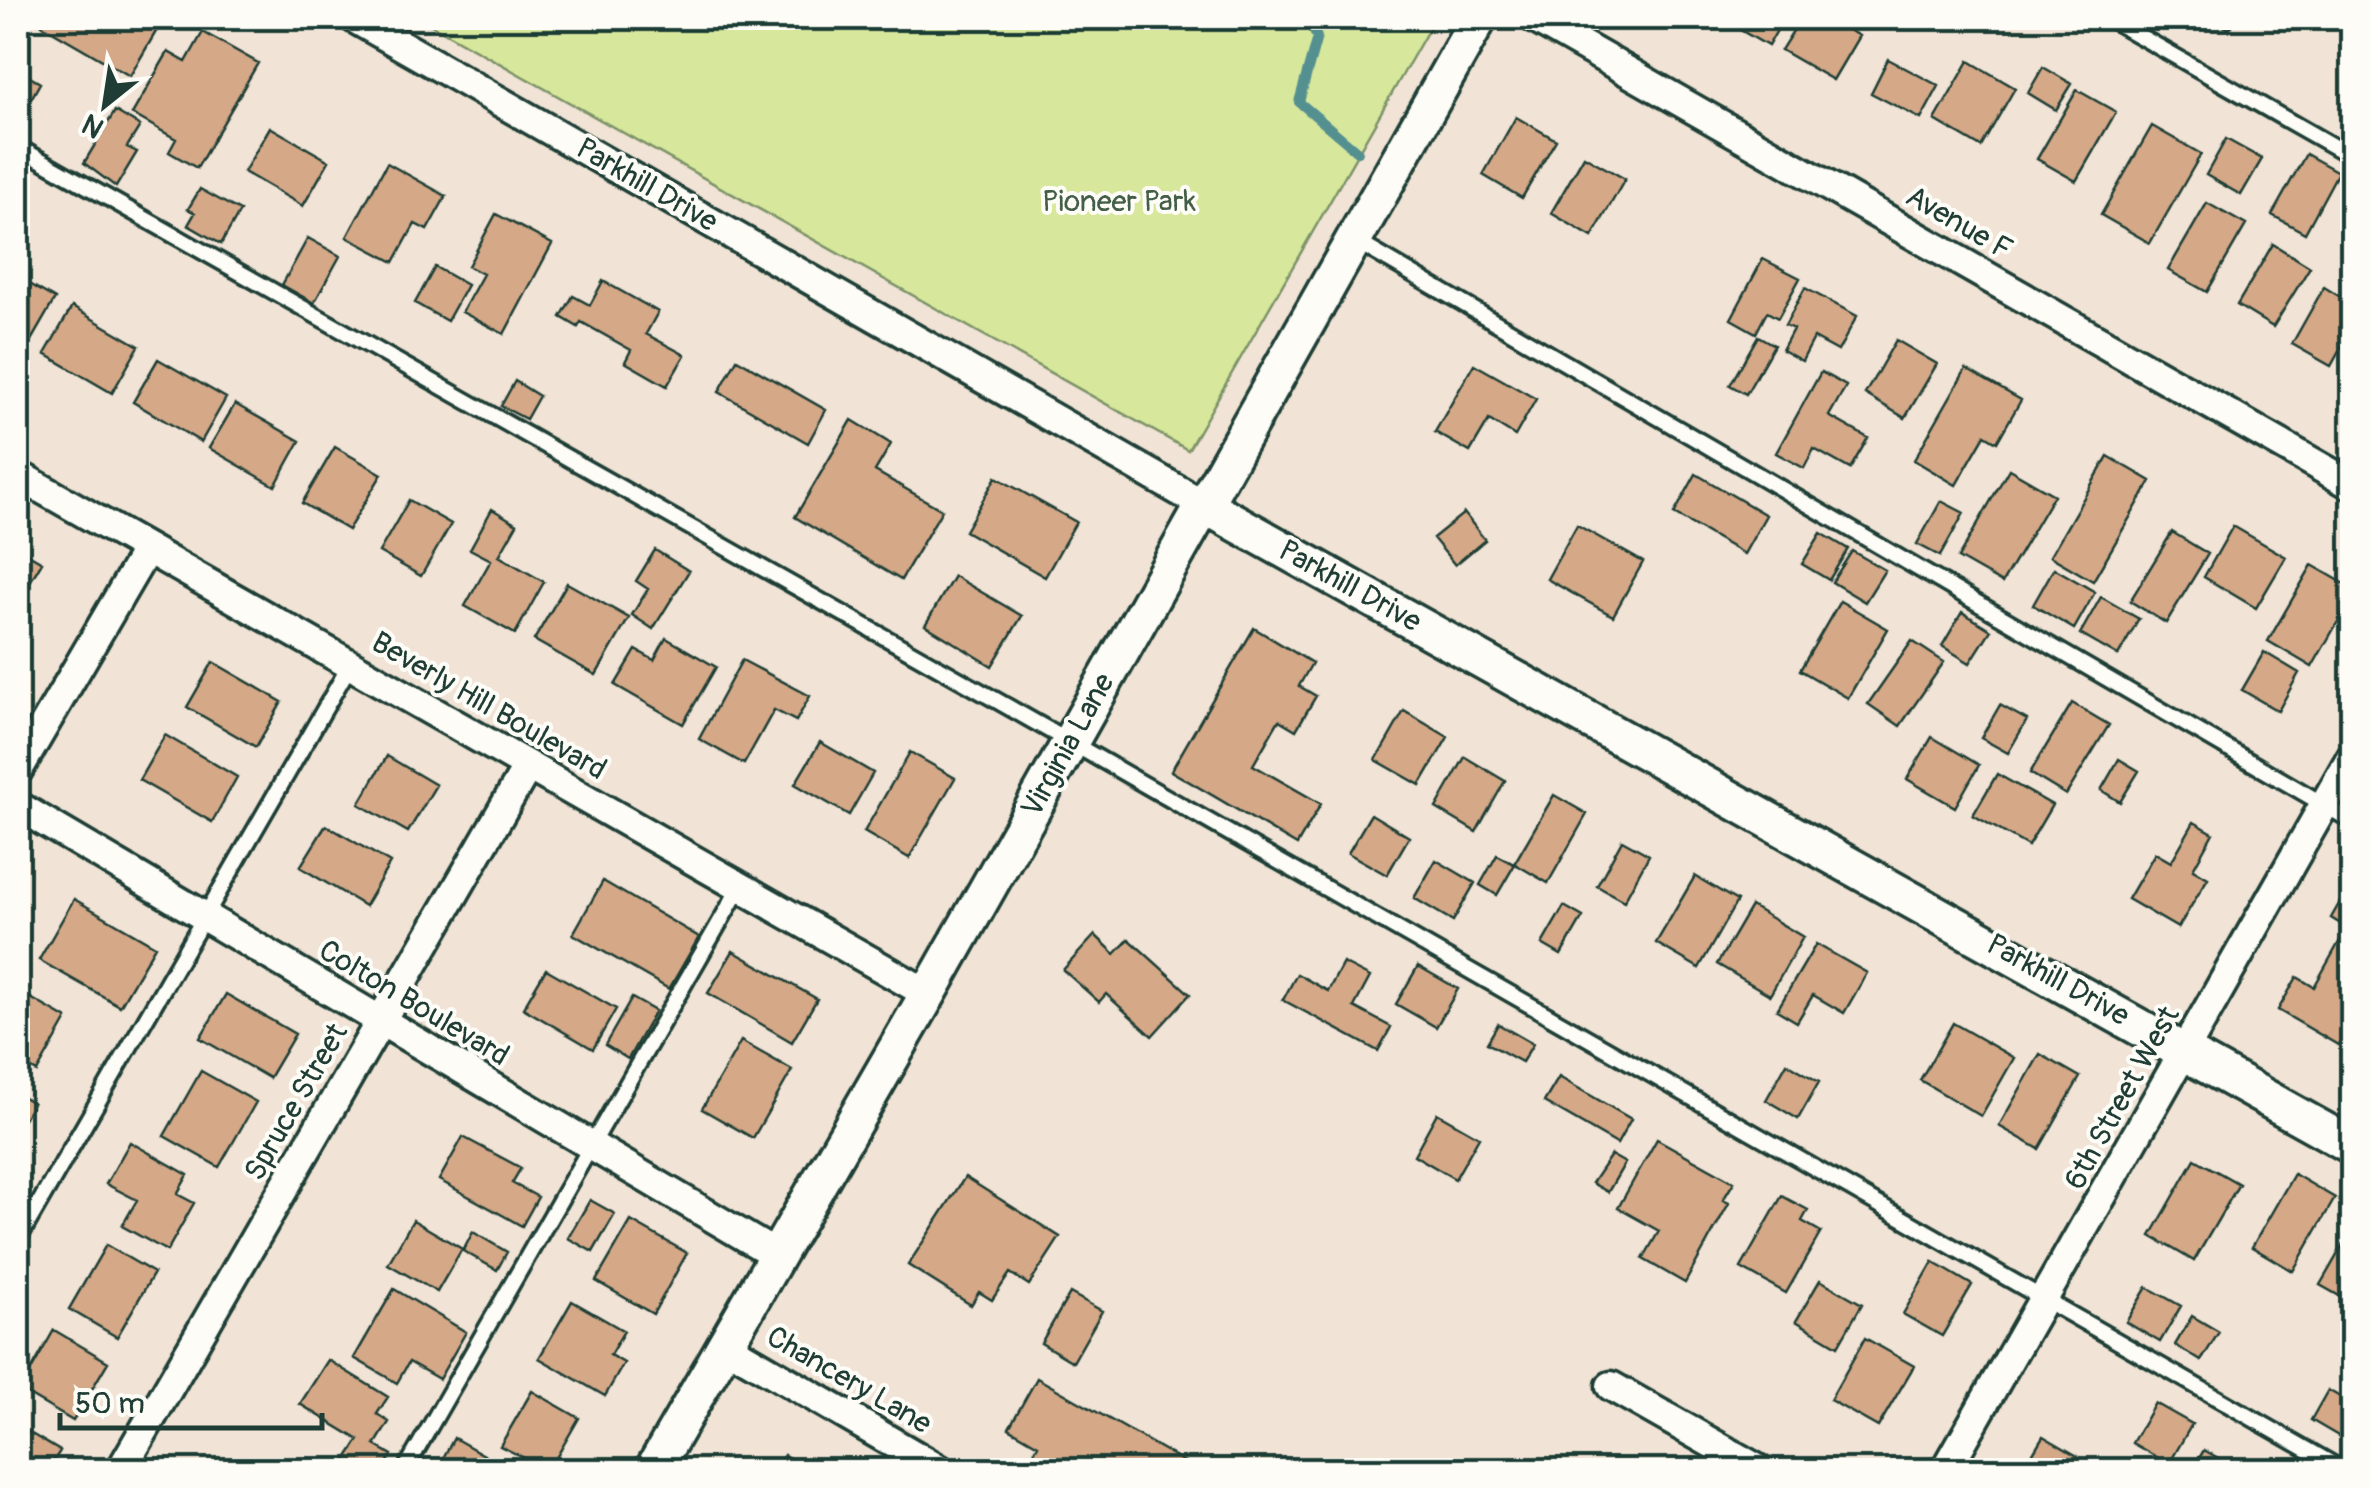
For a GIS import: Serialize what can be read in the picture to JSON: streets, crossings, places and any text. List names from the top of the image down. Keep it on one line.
{"streets":{"street":["Parkhill Drive","Avenue F","Beverly Hill Boulevard","Virginia Lane","Colton Boulevard","6th Street West","Spruce Street","Chancery Lane"]},"crossings":[["Parkhill Drive","Virginia Lane"],["Parkhill Drive","6th Street West"],["Beverly Hill Boulevard","Virginia Lane"],["Beverly Hill Boulevard","Spruce Street"],["Virginia Lane","Colton Boulevard"],["Virginia Lane","Chancery Lane"],["Colton Boulevard","Spruce Street"]],"parks":["Pioneer Park"],"scale_bar":"50 m","north":"bottom left"}
